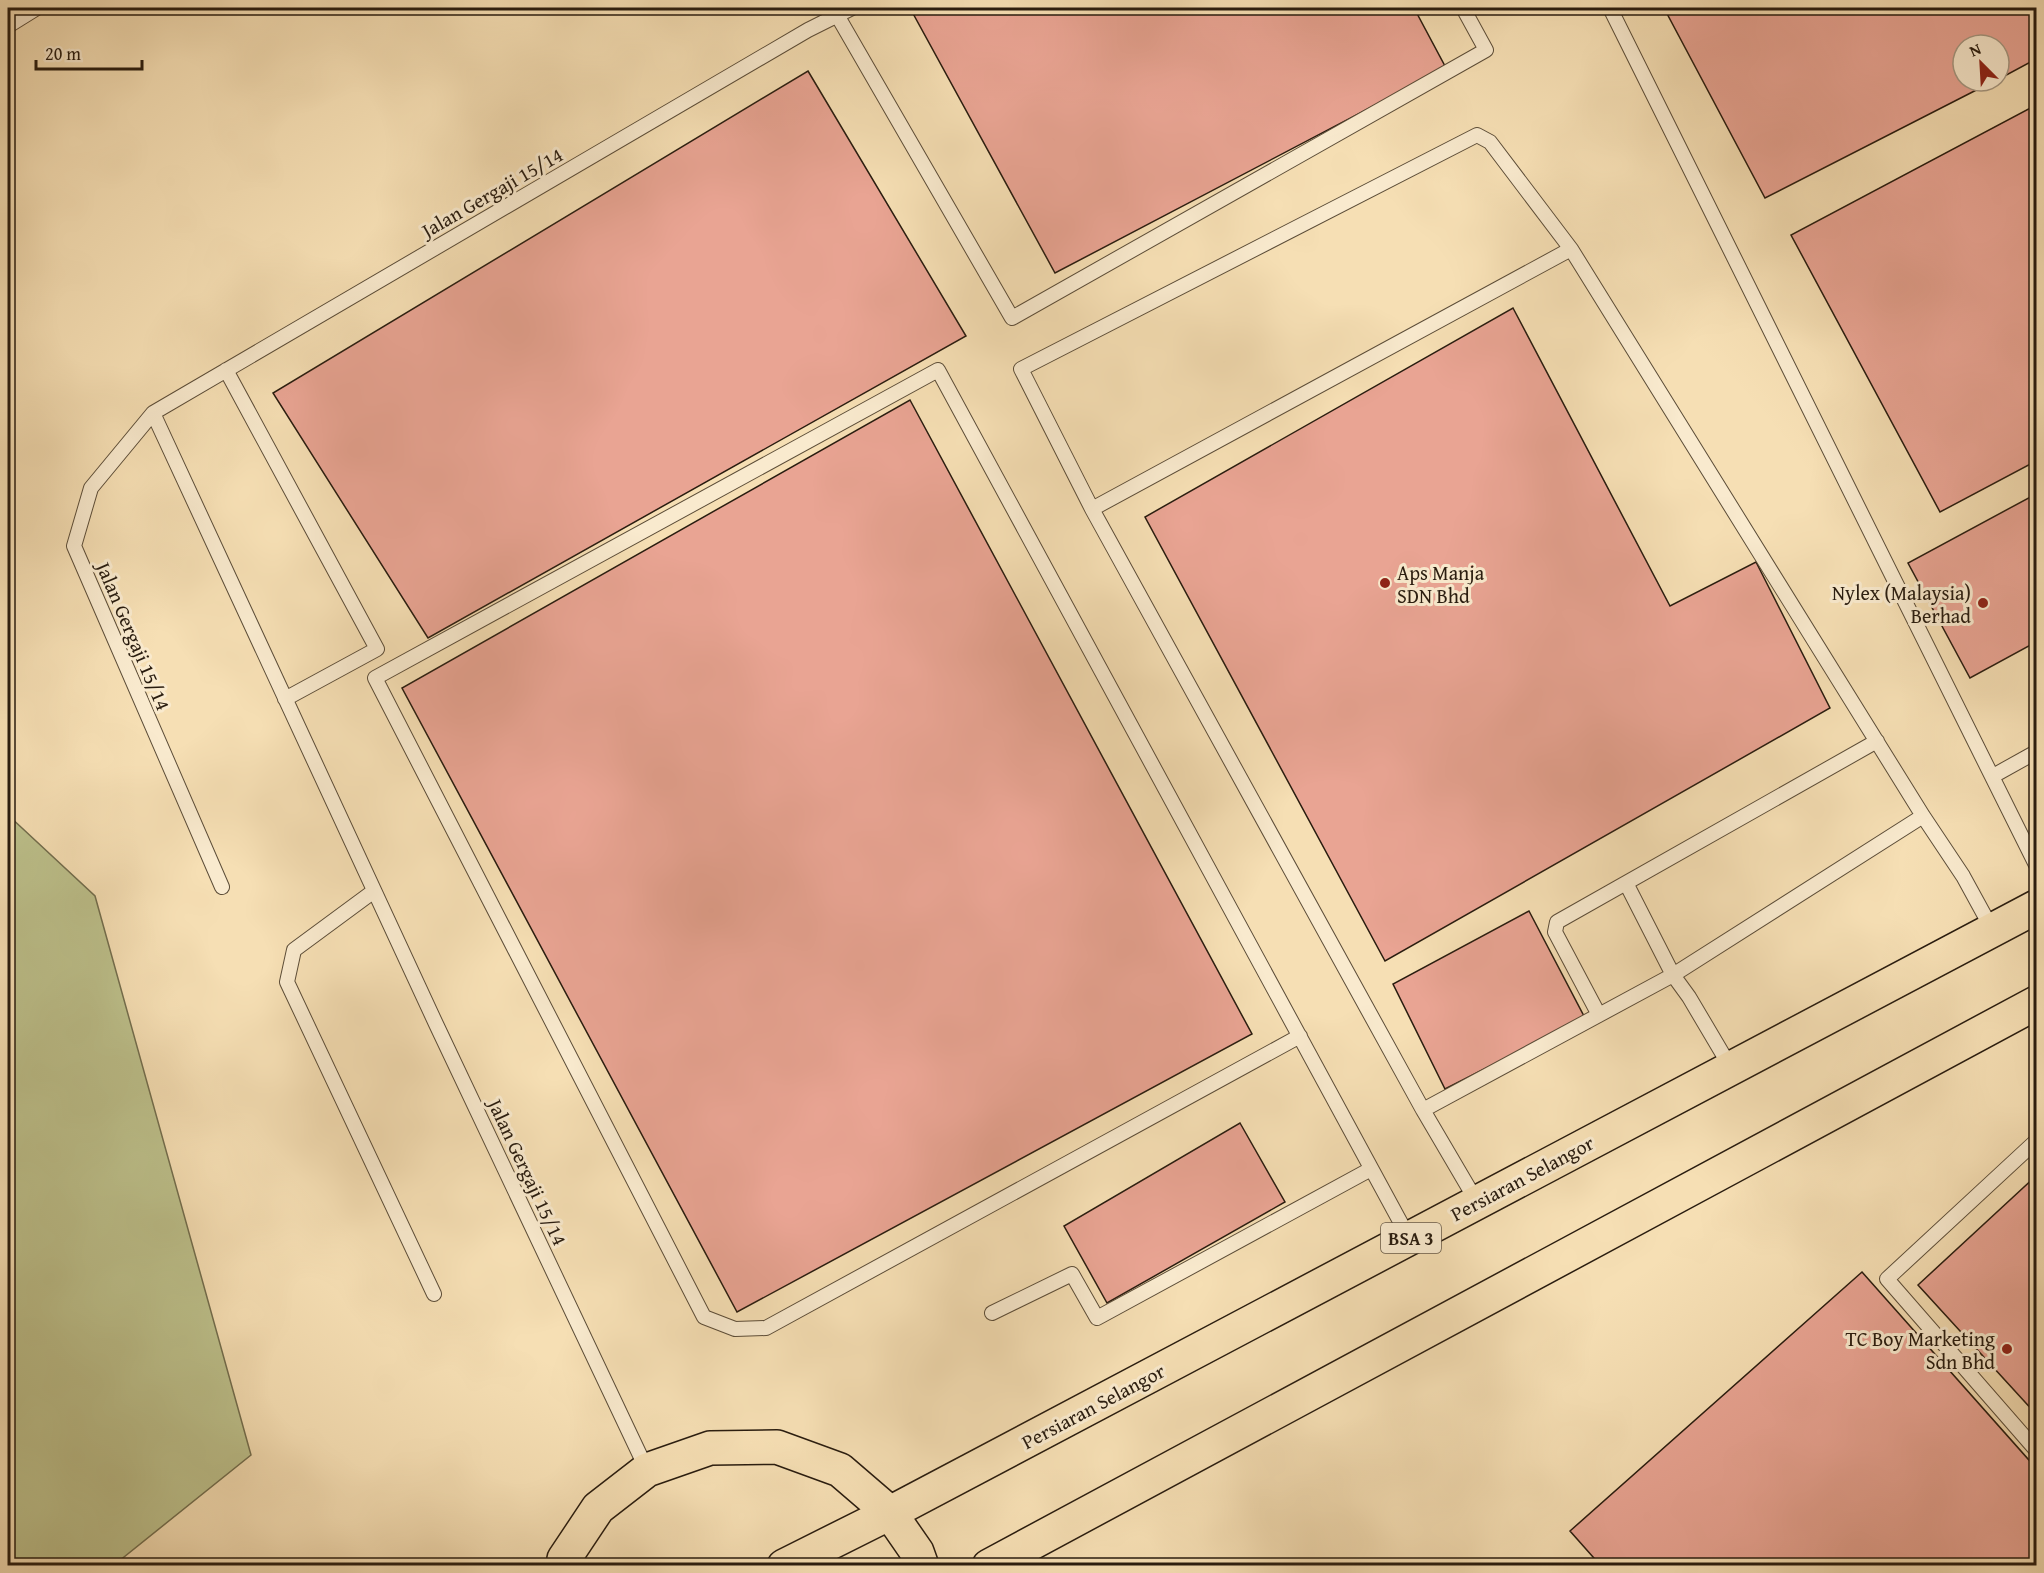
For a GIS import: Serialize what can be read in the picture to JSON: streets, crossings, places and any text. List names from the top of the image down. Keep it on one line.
{"streets":{"main road":["Persiaran Selangor","BSA 3"],"lane":["Jalan Gergaji 15/14"]},"places":["Aps Manja SDN Bhd","Nylex (Malaysia) Berhad","TC Boy Marketing Sdn Bhd"],"scale_bar":"20 m","north":"top left"}
